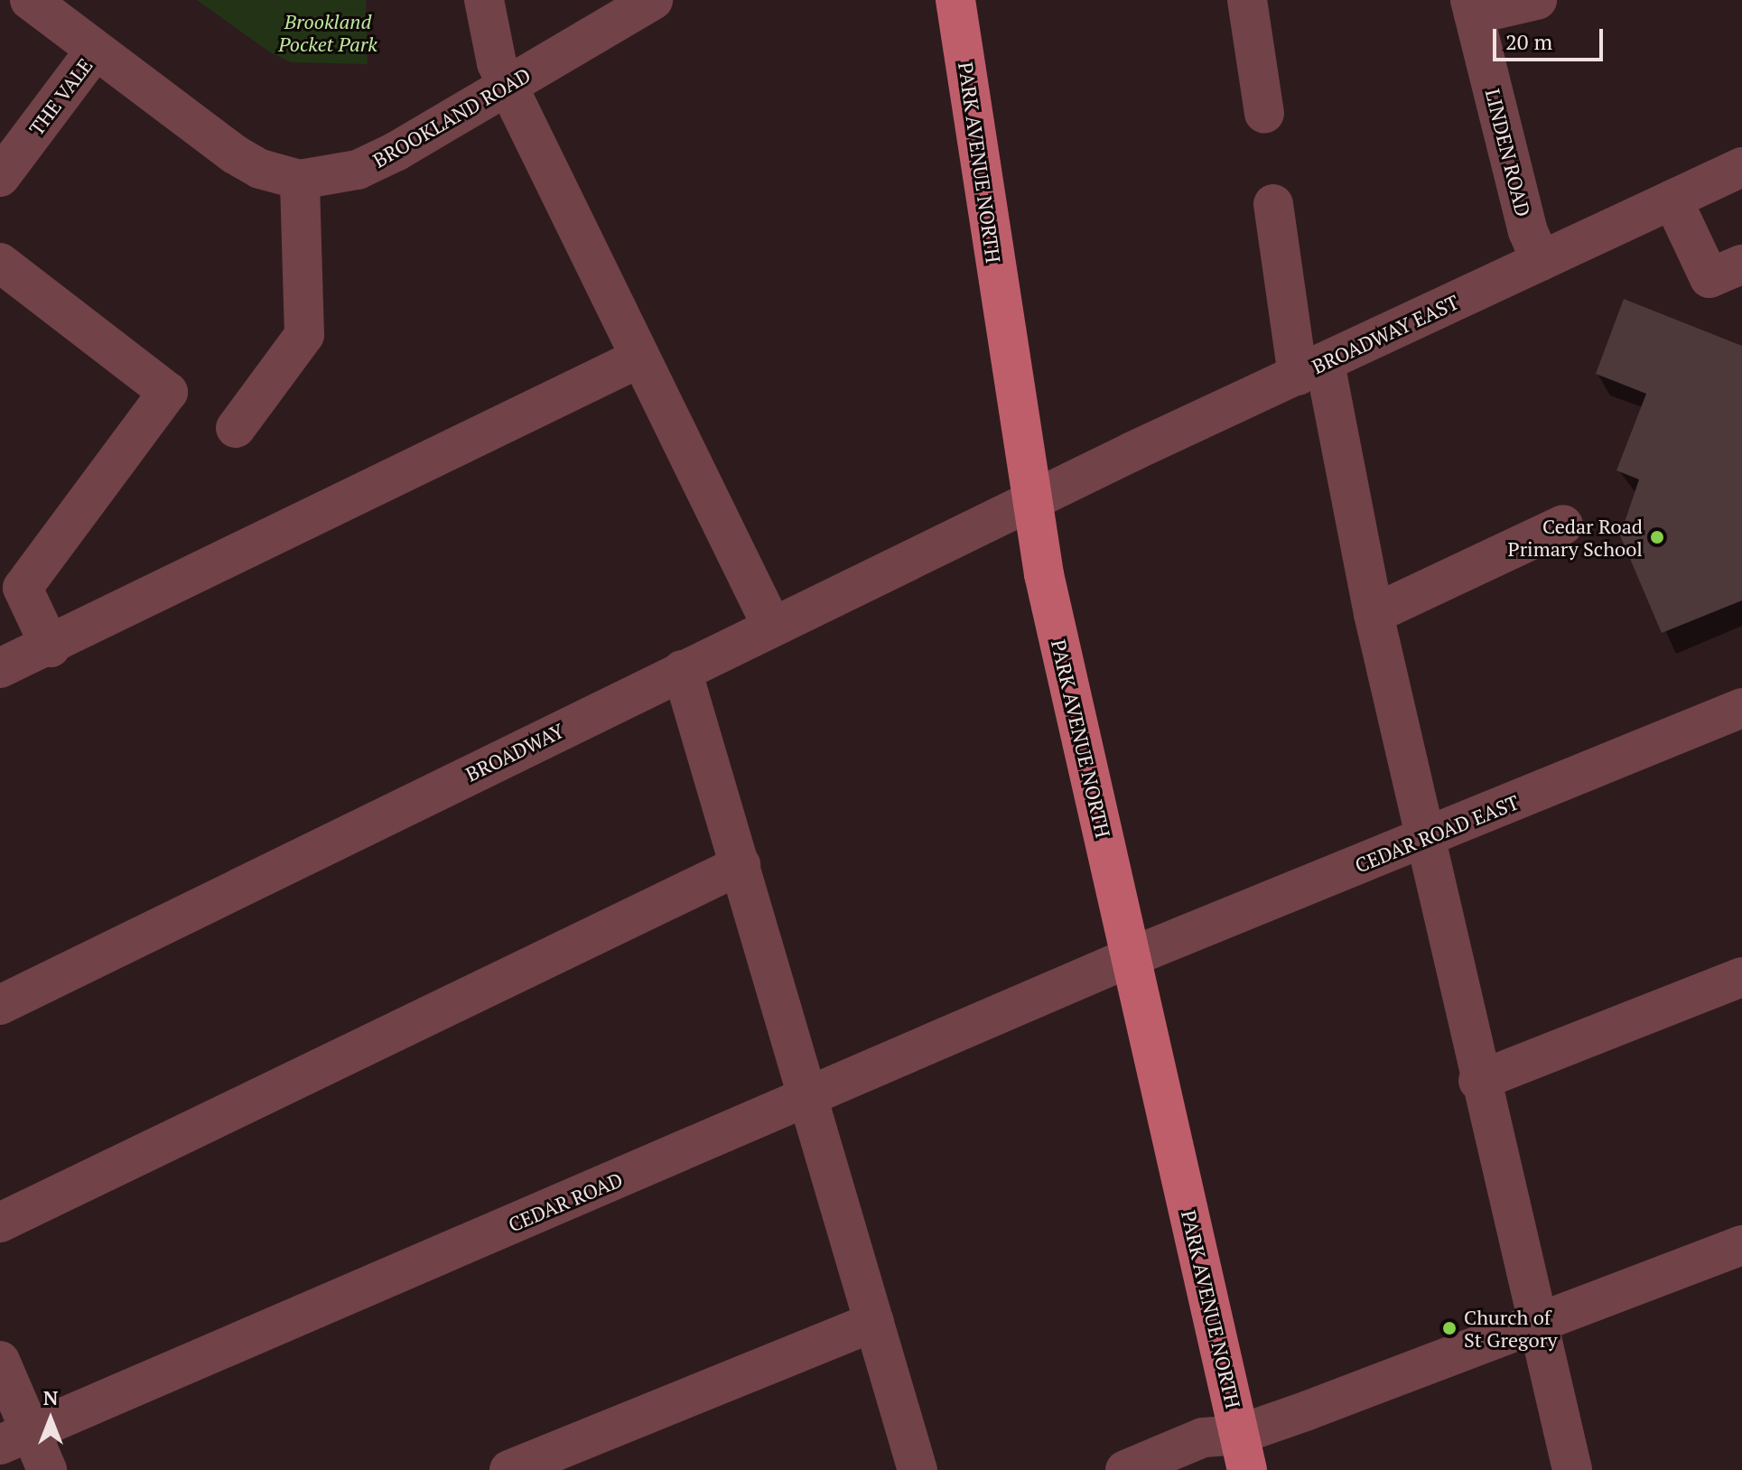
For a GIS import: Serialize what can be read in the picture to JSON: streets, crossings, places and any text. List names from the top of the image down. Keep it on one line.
{"streets":{"main road":["PARK AVENUE NORTH"],"street":["THE VALE","BROOKLAND ROAD","LINDEN ROAD","BROADWAY EAST","BROADWAY","CEDAR ROAD EAST","CEDAR ROAD"]},"crossings":[["THE VALE","BROOKLAND ROAD"],["LINDEN ROAD","BROADWAY EAST"],["PARK AVENUE NORTH","BROADWAY EAST"],["PARK AVENUE NORTH","BROADWAY"],["PARK AVENUE NORTH","CEDAR ROAD EAST"],["PARK AVENUE NORTH","CEDAR ROAD"],["BROADWAY EAST","BROADWAY"],["CEDAR ROAD EAST","CEDAR ROAD"]],"parks":["Brookland Pocket Park"],"places":["Cedar Road Primary School","Church of St Gregory"],"scale_bar":"20 m","north":"top"}
